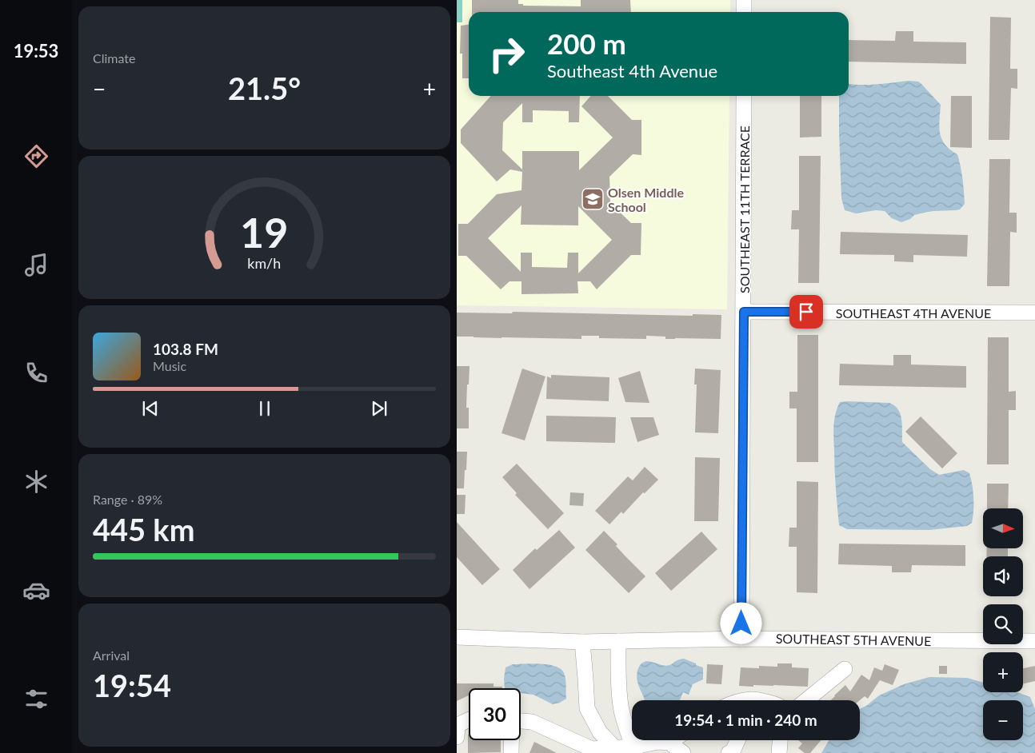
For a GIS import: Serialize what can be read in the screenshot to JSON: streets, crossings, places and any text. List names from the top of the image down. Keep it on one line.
{"streets":{"street":["SOUTHEAST 11TH TERRACE","SOUTHEAST 4TH AVENUE","SOUTHEAST 5TH AVENUE"]},"crossings":[["SOUTHEAST 11TH TERRACE","SOUTHEAST 4TH AVENUE"],["SOUTHEAST 11TH TERRACE","SOUTHEAST 5TH AVENUE"]],"places":{"school or university":["Olsen Middle School"]},"north":"right","page":{"tabs":"19:53","tile":["Climate",["Range · 89%","445 km"],["Arrival","19:54"]],"turn":["200 m","Southeast 4th Avenue"],"heat":["−","21.5°","+"],"song":["103.8 FM","Music"],"map_buttons":["+","−"],"limit":"30","trip":"19:54 · 1 min · 240 m","gauge":["19","km/h"]}}
